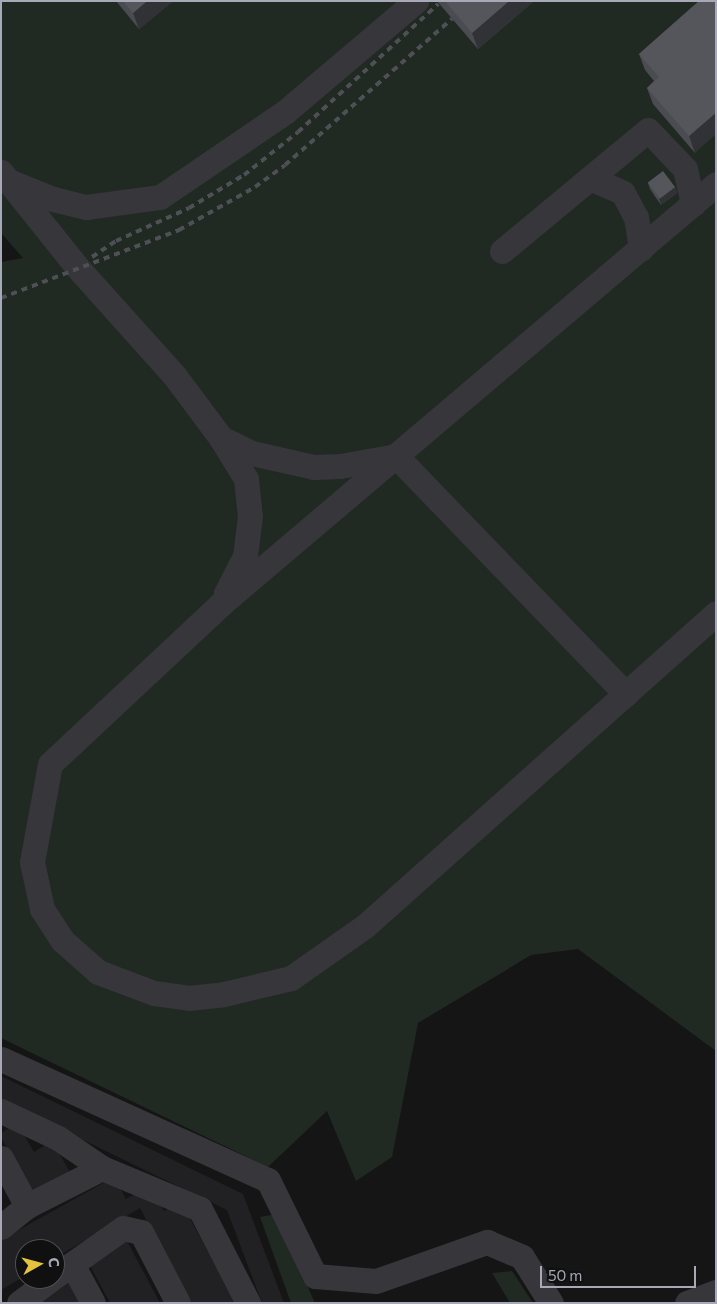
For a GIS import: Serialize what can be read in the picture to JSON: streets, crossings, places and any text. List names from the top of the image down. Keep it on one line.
{"scale_bar":"50 m","north":"right"}
